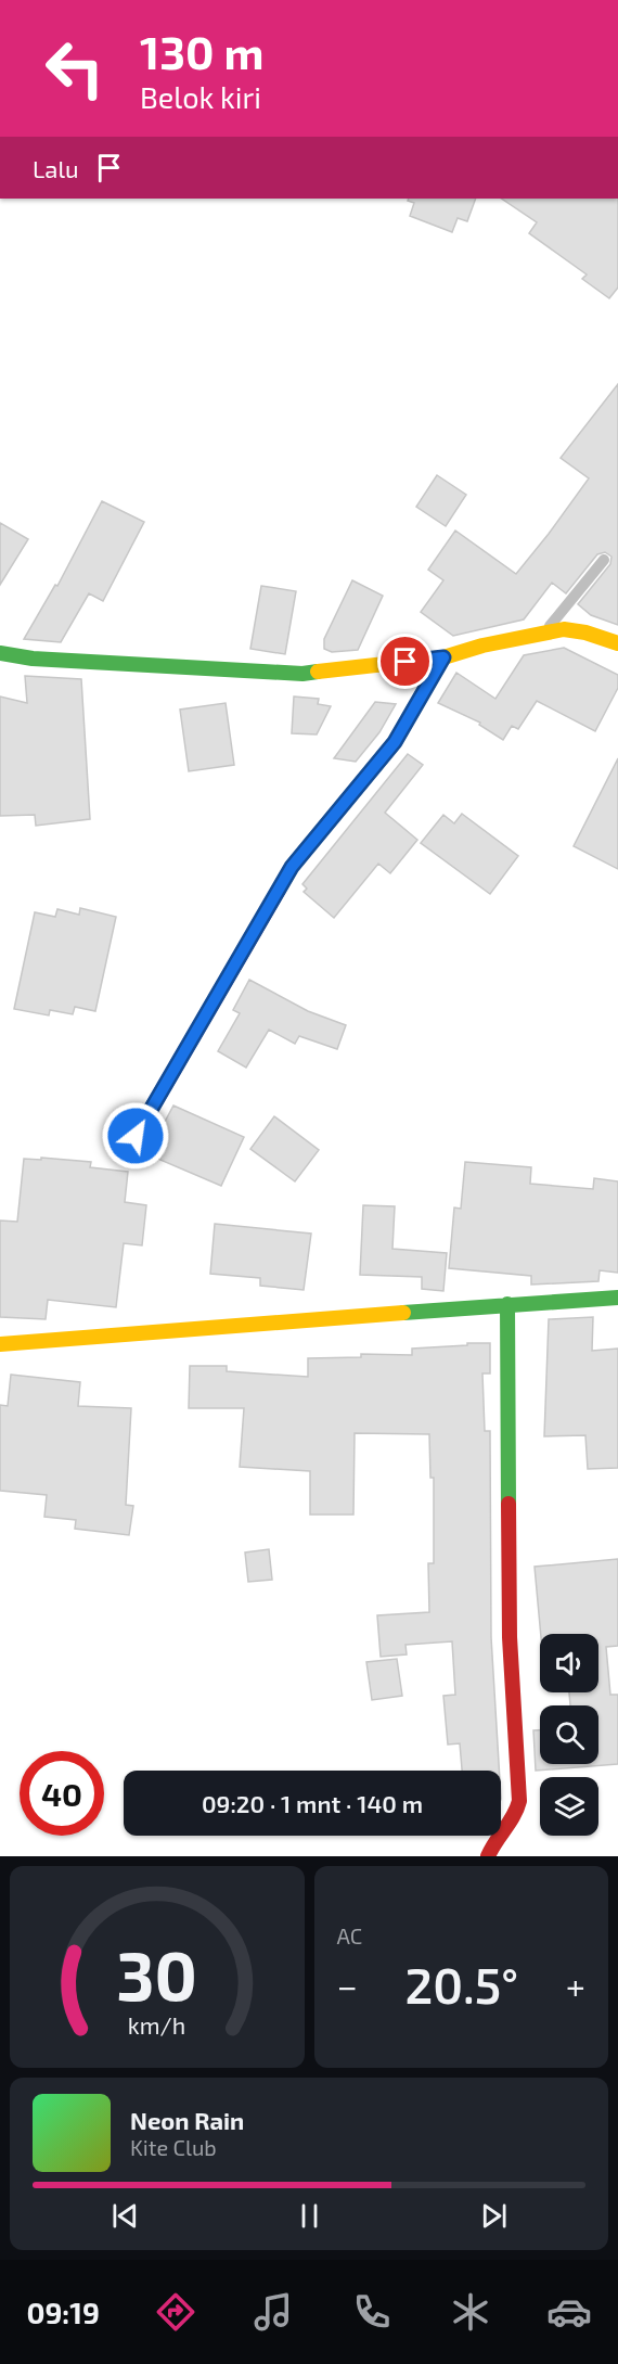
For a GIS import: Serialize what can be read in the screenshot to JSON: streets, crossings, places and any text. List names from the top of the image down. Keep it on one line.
{"page":{"turn":["130 m","Belok kiri"],"then":"Lalu","limit":"40","trip":"09:20 · 1 mnt · 140 m","tile":"AC","heat":["−","20.5°","+"],"song":["Neon Rain","Kite Club"],"tabs":"09:19","gauge":["30","km/h"]}}
